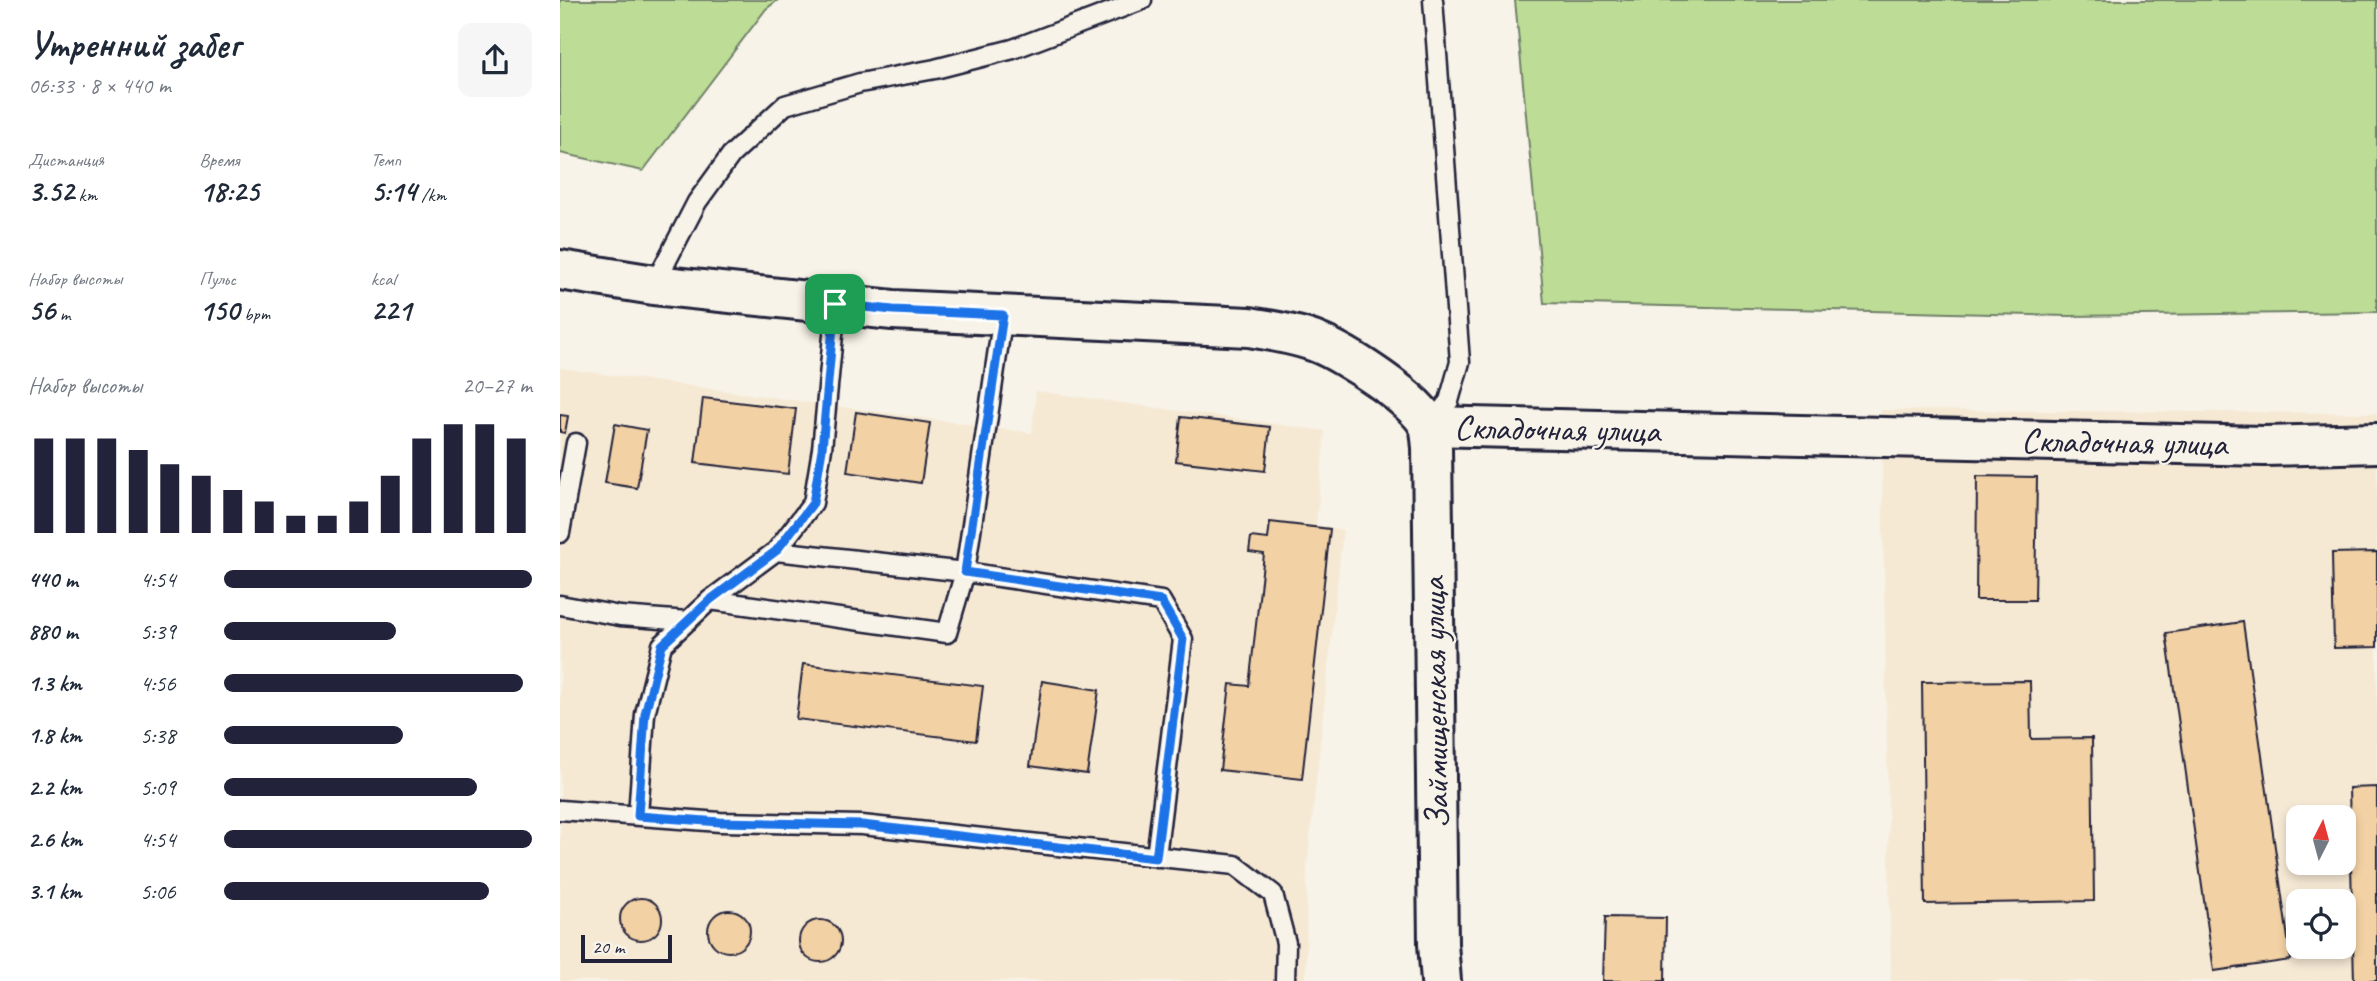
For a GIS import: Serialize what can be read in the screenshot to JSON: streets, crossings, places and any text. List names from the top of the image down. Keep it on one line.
{"streets":{"main road":["Складочная улица","Займищенская улица"]},"crossings":[["Складочная улица","Займищенская улица"]],"scale_bar":"20 m","north":"top","page":{"heading":["Утренний забег","06:33 · 8 × 440 m"],"stats":[["Дистанция","3.52 km"],["Время","18:25"],["Темп","5:14 /km"],["Набор высоты","56 m"],["Пульс","150 bpm"],["kcal","221"]],"chart":["Набор высоты","20–27 m"],"list":[{"name":"440 m","note":"4:54"},{"name":"880 m","note":"5:39"},{"name":"1.3 km","note":"4:56"},{"name":"1.8 km","note":"5:38"},{"name":"2.2 km","note":"5:09"},{"name":"2.6 km","note":"4:54"},{"name":"3.1 km","note":"5:06"}],"scale":"20 m"}}
